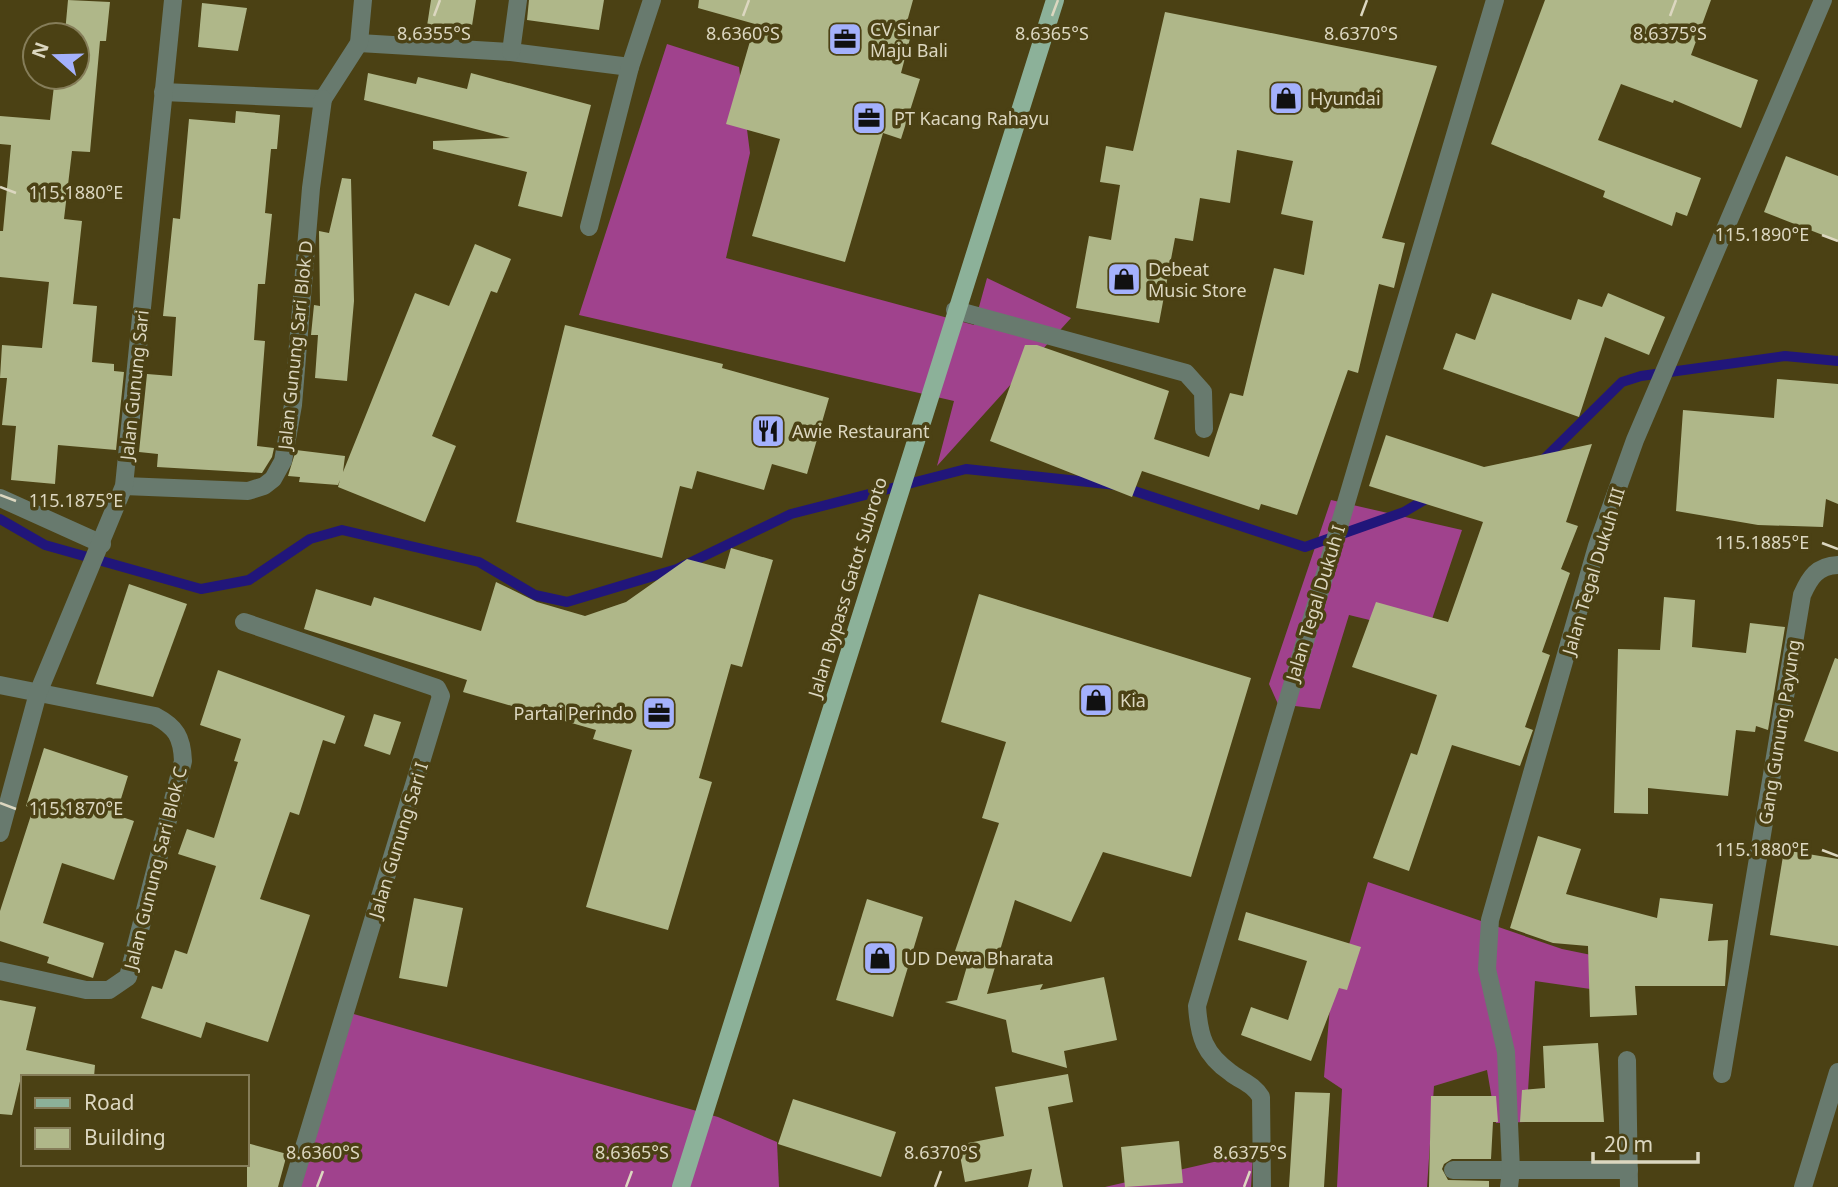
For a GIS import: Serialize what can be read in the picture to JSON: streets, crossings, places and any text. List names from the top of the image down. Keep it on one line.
{"streets":{"main road":["Jalan Bypass Gatot Subroto"],"street":["Jalan Gunung Sari Blok D","Jalan Gunung Sari","Jalan Tegal Dukuh III","Jalan Tegal Dukuh I","Gang Gunung Payung","Jalan Gunung Sari I","Jalan Gunung Sari Blok C"]},"crossings":[["Jalan Gunung Sari Blok D","Jalan Gunung Sari"],["Jalan Gunung Sari","Jalan Gunung Sari Blok C"]],"places":{"office":["CV Sinar Maju Bali","PT Kacang Rahayu","Partai Perindo"],"shop":["Hyundai","Debeat Music Store","Kia","UD Dewa Bharata"],"restaurant":["Awie Restaurant"]},"legend":["Road","Building"],"scale_bar":"20 m","north":"left","coordinates":["8.6355°S","8.6360°S","8.6365°S","8.6370°S","8.6375°S","115.1880°E","115.1890°E","115.1875°E","115.1885°E","115.1870°E"]}
